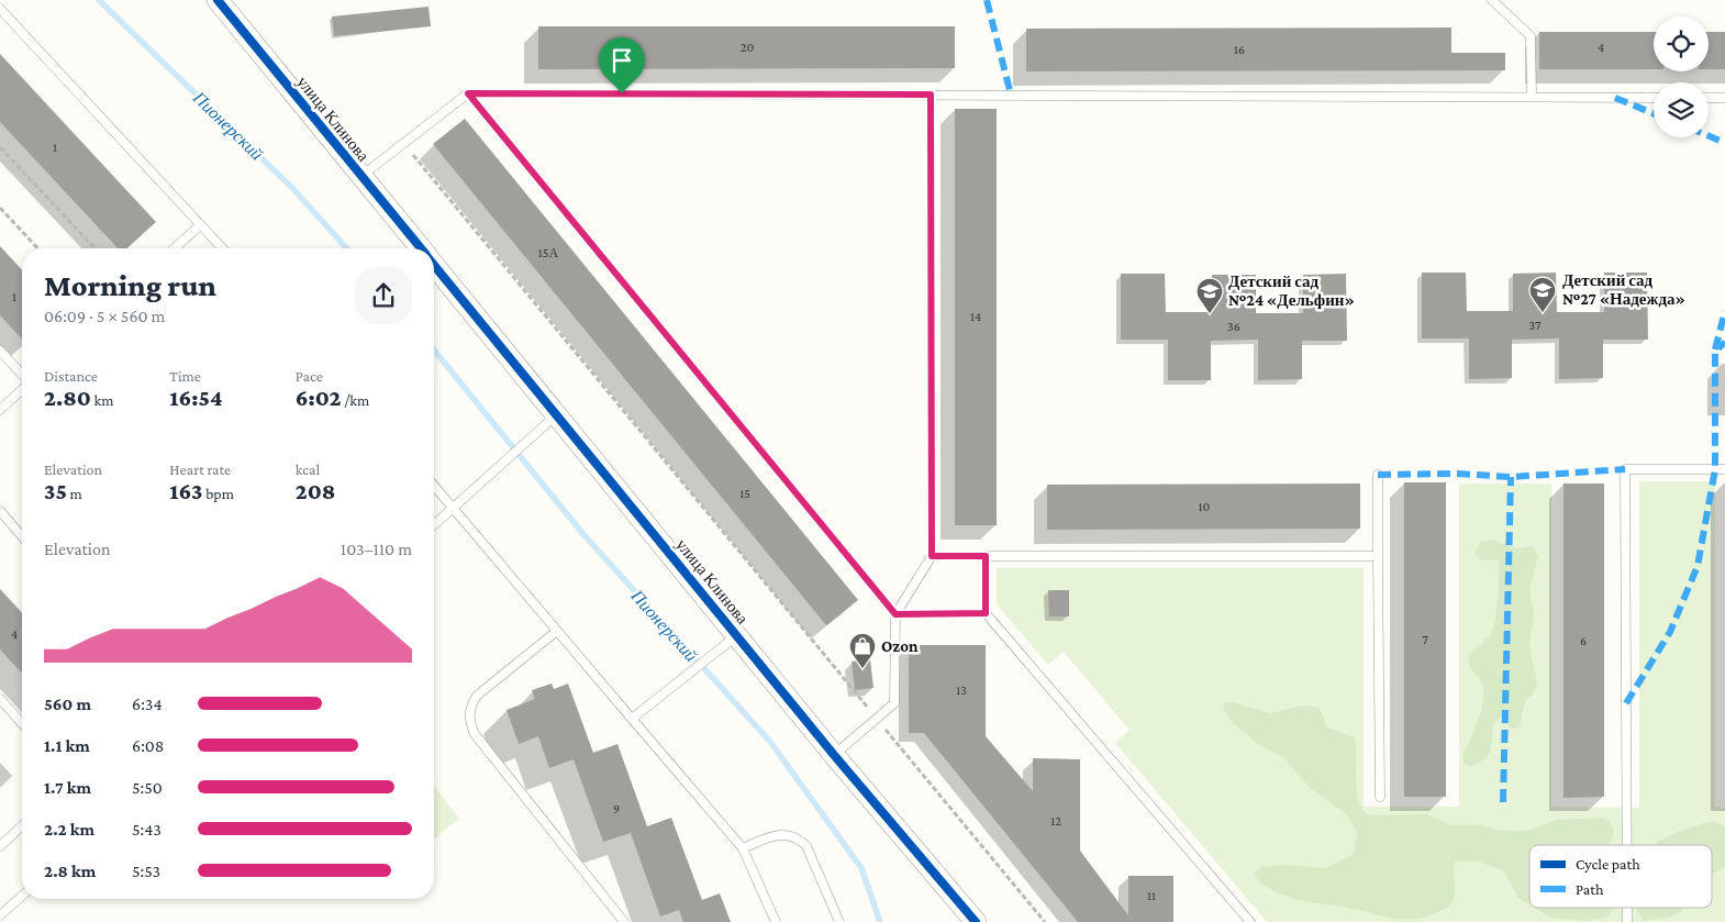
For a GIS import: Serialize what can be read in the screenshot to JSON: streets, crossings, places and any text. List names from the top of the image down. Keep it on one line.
{"streets":{"street":["улица Клинова"]},"water":["Пионерский"],"places":{"school or university":["Детский сад №27 «Надежда»","Детский сад №24 «Дельфин»"],"shop":["Ozon"]},"house_numbers":["20","4","16","1","15А","1","14","37","36","15","10","4","7","6","13","9","12","11"],"legend":["Cycle path","Path"],"page":{"heading":["Morning run","06:09 · 5 × 560 m"],"stats":[["Distance","2.80 km"],["Time","16:54"],["Pace","6:02 /km"],["Elevation","35 m"],["Heart rate","163 bpm"],["kcal","208"]],"chart":["Elevation","103–110 m"],"list":[{"name":"560 m","note":"6:34"},{"name":"1.1 km","note":"6:08"},{"name":"1.7 km","note":"5:50"},{"name":"2.2 km","note":"5:43"},{"name":"2.8 km","note":"5:53"}]}}
